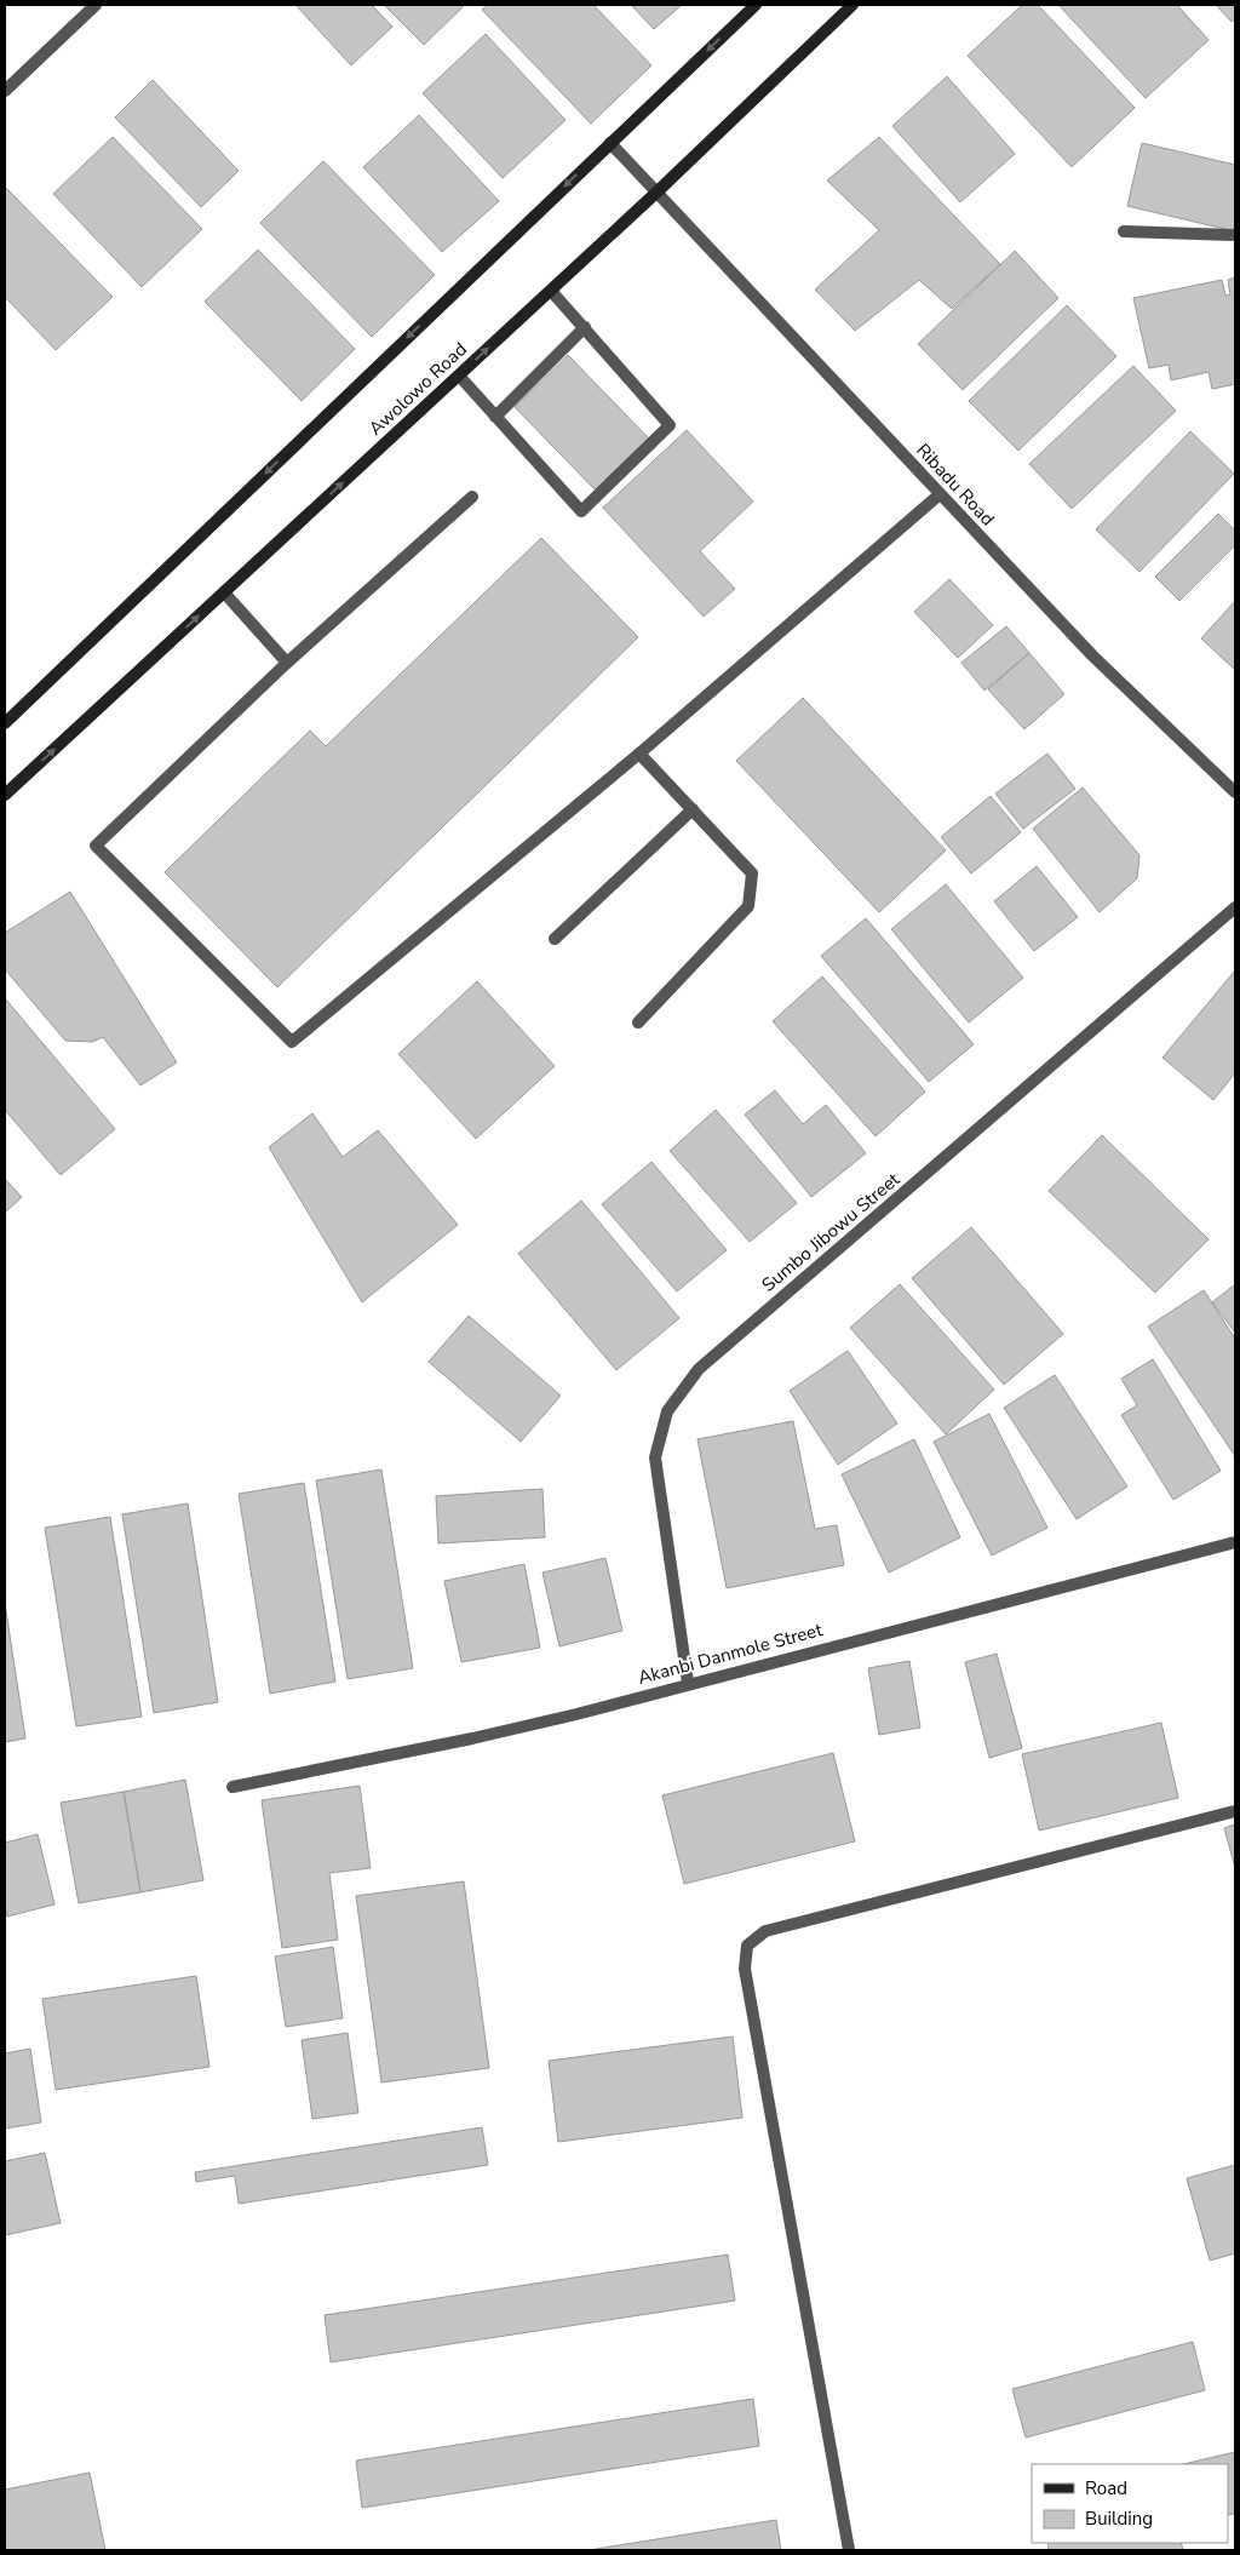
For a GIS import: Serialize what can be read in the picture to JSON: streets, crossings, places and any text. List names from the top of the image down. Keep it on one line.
{"streets":{"main road":["Awolowo Road"],"street":["Ribadu Road","Sumbo Jibowu Street","Akanbi Danmole Street"]},"crossings":[["Awolowo Road","Ribadu Road"],["Sumbo Jibowu Street","Akanbi Danmole Street"]],"legend":["Road","Building"]}
